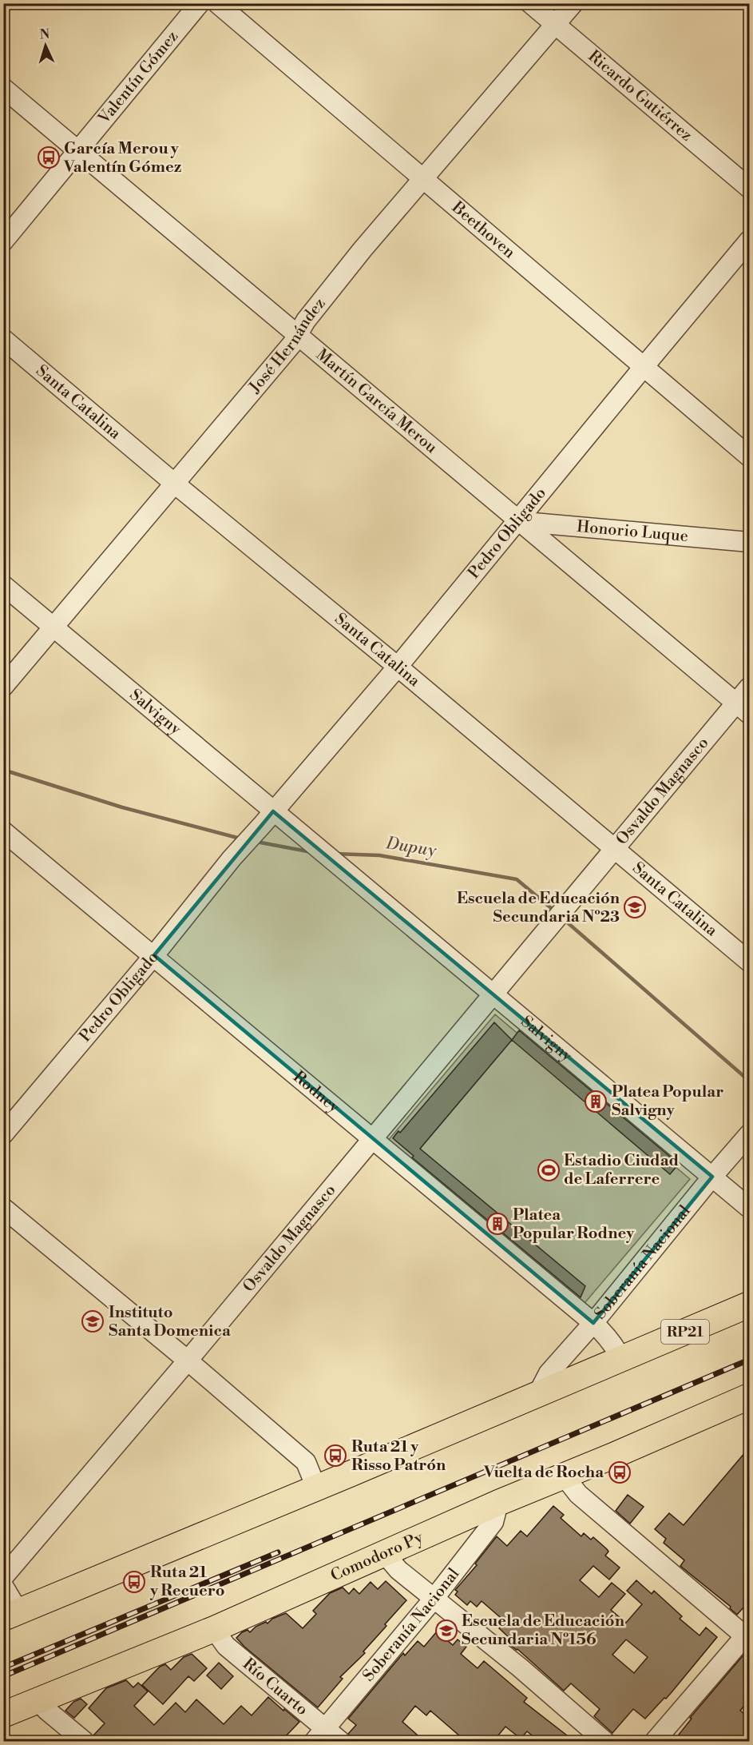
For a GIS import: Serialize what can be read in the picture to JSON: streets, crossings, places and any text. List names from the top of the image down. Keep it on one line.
{"streets":{"main road":["RP21","Comodoro Py"],"street":["Valentín Gómez","Ricardo Gutiérrez","Beethoven","José Hernández","Martín García Merou","Santa Catalina","Honorio Luque","Pedro Obligado","Salvigny","Osvaldo Magnasco","Rodney","Soberanía Nacional","Río Cuarto"]},"crossings":[["Valentín Gómez","Martín García Merou"],["Ricardo Gutiérrez","José Hernández"],["Beethoven","José Hernández"],["Beethoven","Pedro Obligado"],["José Hernández","Martín García Merou"],["José Hernández","Santa Catalina"],["José Hernández","Salvigny"],["Martín García Merou","Honorio Luque"],["Martín García Merou","Pedro Obligado"],["Martín García Merou","Osvaldo Magnasco"],["Santa Catalina","Pedro Obligado"],["Santa Catalina","Osvaldo Magnasco"],["Honorio Luque","Pedro Obligado"],["Pedro Obligado","Salvigny"],["Pedro Obligado","Rodney"],["Salvigny","Osvaldo Magnasco"],["Salvigny","Soberanía Nacional"],["Osvaldo Magnasco","Rodney"],["Rodney","Soberanía Nacional"],["Rodney","RP21"],["Soberanía Nacional","RP21"],["Soberanía Nacional","Comodoro Py"],["Soberanía Nacional","Río Cuarto"],["Comodoro Py","Río Cuarto"]],"water":["Dupuy"],"places":{"bus stop":["García Merou y Valentín Gómez","Ruta 21 y Risso Patrón","Vuelta de Rocha","Ruta 21 y Recuero"],"school or university":["Escuela de Educación Secundaria Nº23","Instituto Santa Domenica","Escuela de Educación Secundaria Nº156"],"building":["Platea Popular Salvigny","Platea Popular Rodney"],"sports":["Estadio Ciudad de Laferrere"]},"north":"top"}
